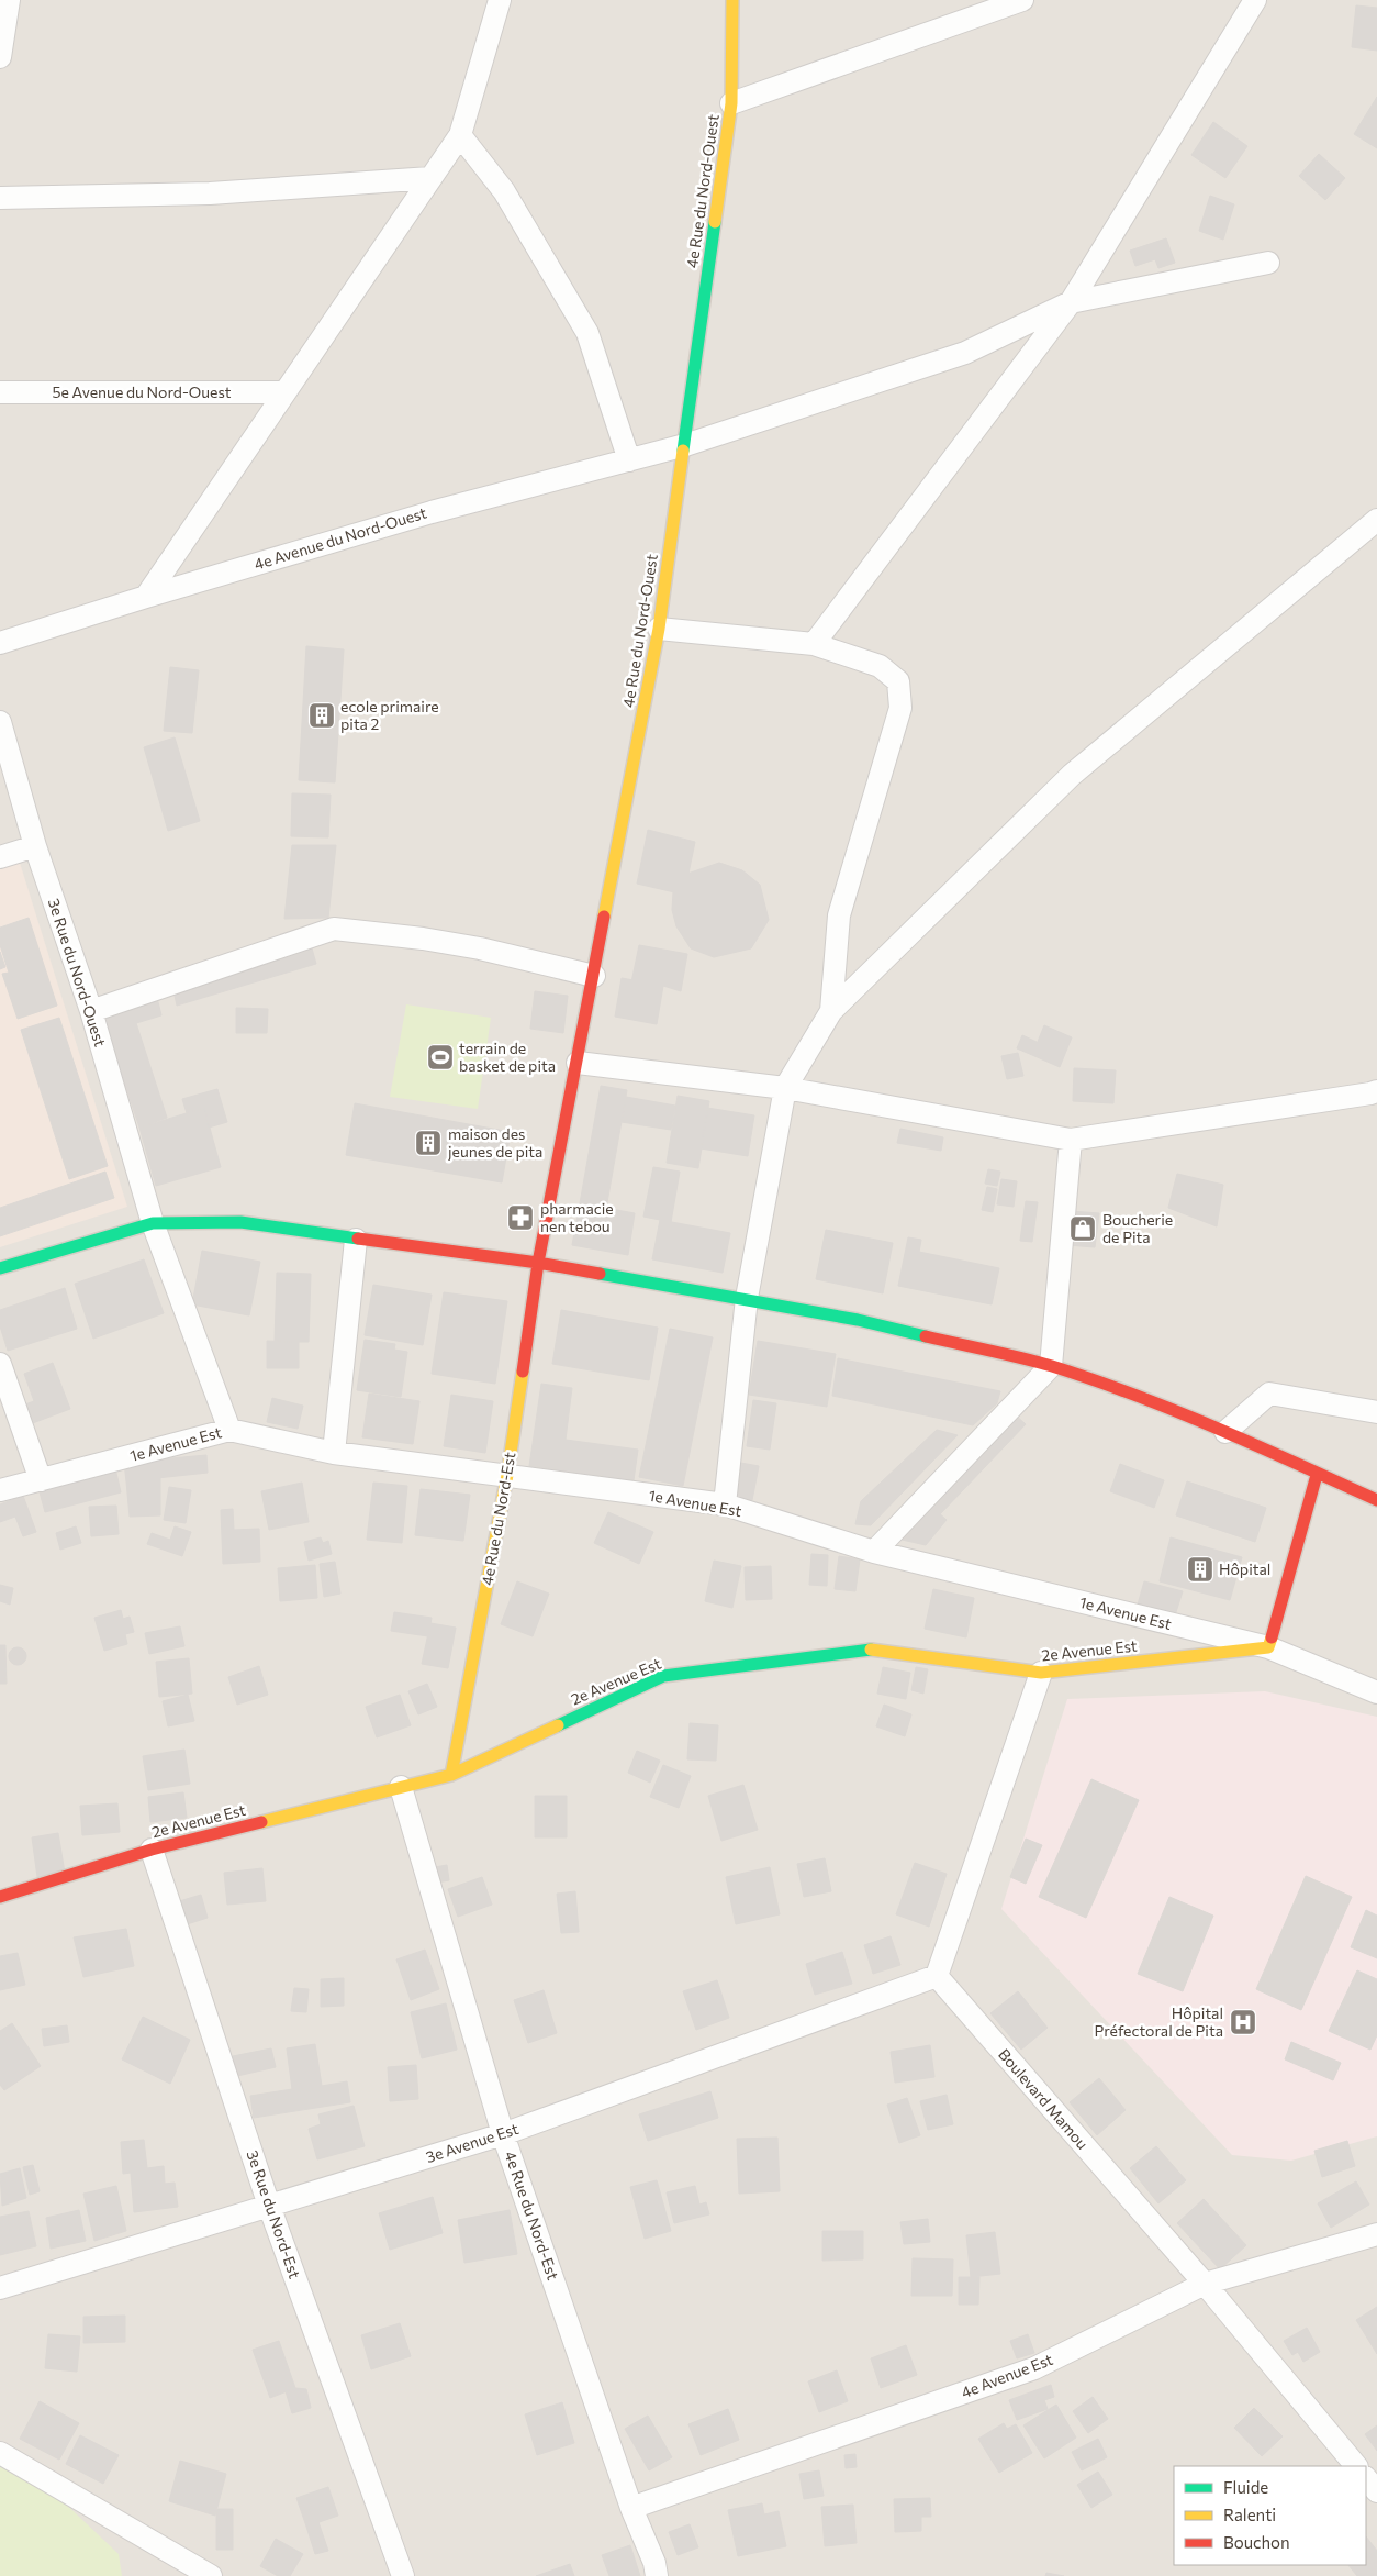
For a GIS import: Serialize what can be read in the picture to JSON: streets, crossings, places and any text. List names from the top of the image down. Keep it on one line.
{"streets":{"main road":["4e Rue du Nord-Ouest","4e Rue du Nord-Est","2e Avenue Est"],"street":["5e Avenue du Nord-Ouest","4e Avenue du Nord-Ouest","3e Rue du Nord-Ouest","1e Avenue Est","Boulevard Mamou","3e Avenue Est","3e Rue du Nord-Est","4e Avenue Est"]},"crossings":[["4e Rue du Nord-Ouest","4e Avenue du Nord-Ouest"],["4e Rue du Nord-Ouest","4e Rue du Nord-Est"],["3e Rue du Nord-Ouest","1e Avenue Est"],["1e Avenue Est","4e Rue du Nord-Est"],["1e Avenue Est","2e Avenue Est"],["4e Rue du Nord-Est","2e Avenue Est"],["4e Rue du Nord-Est","3e Avenue Est"],["4e Rue du Nord-Est","4e Avenue Est"],["2e Avenue Est","3e Rue du Nord-Est"],["Boulevard Mamou","3e Avenue Est"],["Boulevard Mamou","4e Avenue Est"],["3e Avenue Est","3e Rue du Nord-Est"]],"places":{"building":["ecole primaire pita 2","maison des jeunes de pita","Hôpital"],"sports":["terrain de basket de pita"],"pharmacy":["pharmacie nen tebou"],"shop":["Boucherie de Pita"],"hospital":["Hôpital Préfectoral de Pita"]},"legend":["Fluide","Ralenti","Bouchon"]}
